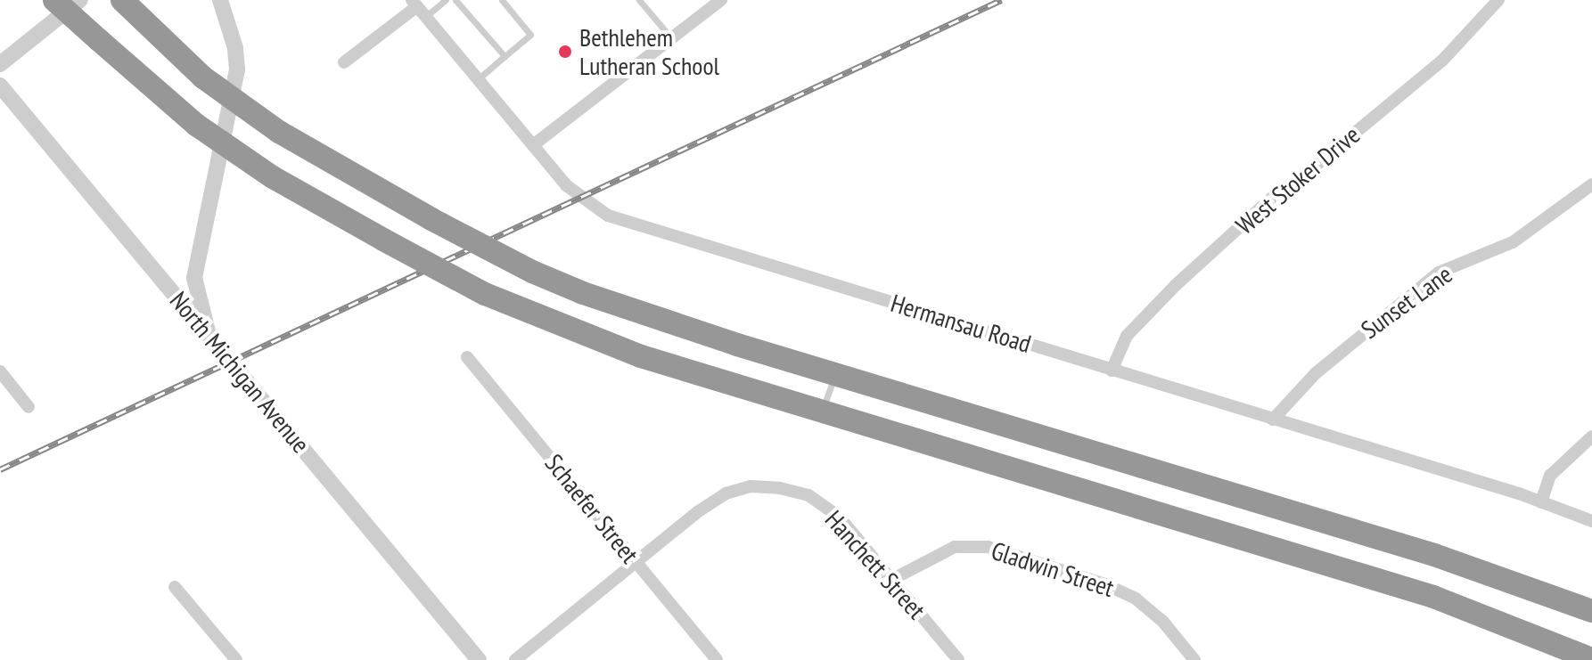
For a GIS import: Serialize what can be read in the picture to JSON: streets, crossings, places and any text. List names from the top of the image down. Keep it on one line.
{"streets":{"street":["West Stoker Drive","Sunset Lane","Hermansau Road","North Michigan Avenue","Schaefer Street","Hanchett Street","Gladwin Street"]},"crossings":[["West Stoker Drive","Hermansau Road"],["Sunset Lane","Hermansau Road"],["Schaefer Street","Hanchett Street"],["Hanchett Street","Gladwin Street"]],"places":["Bethlehem Lutheran School"]}
